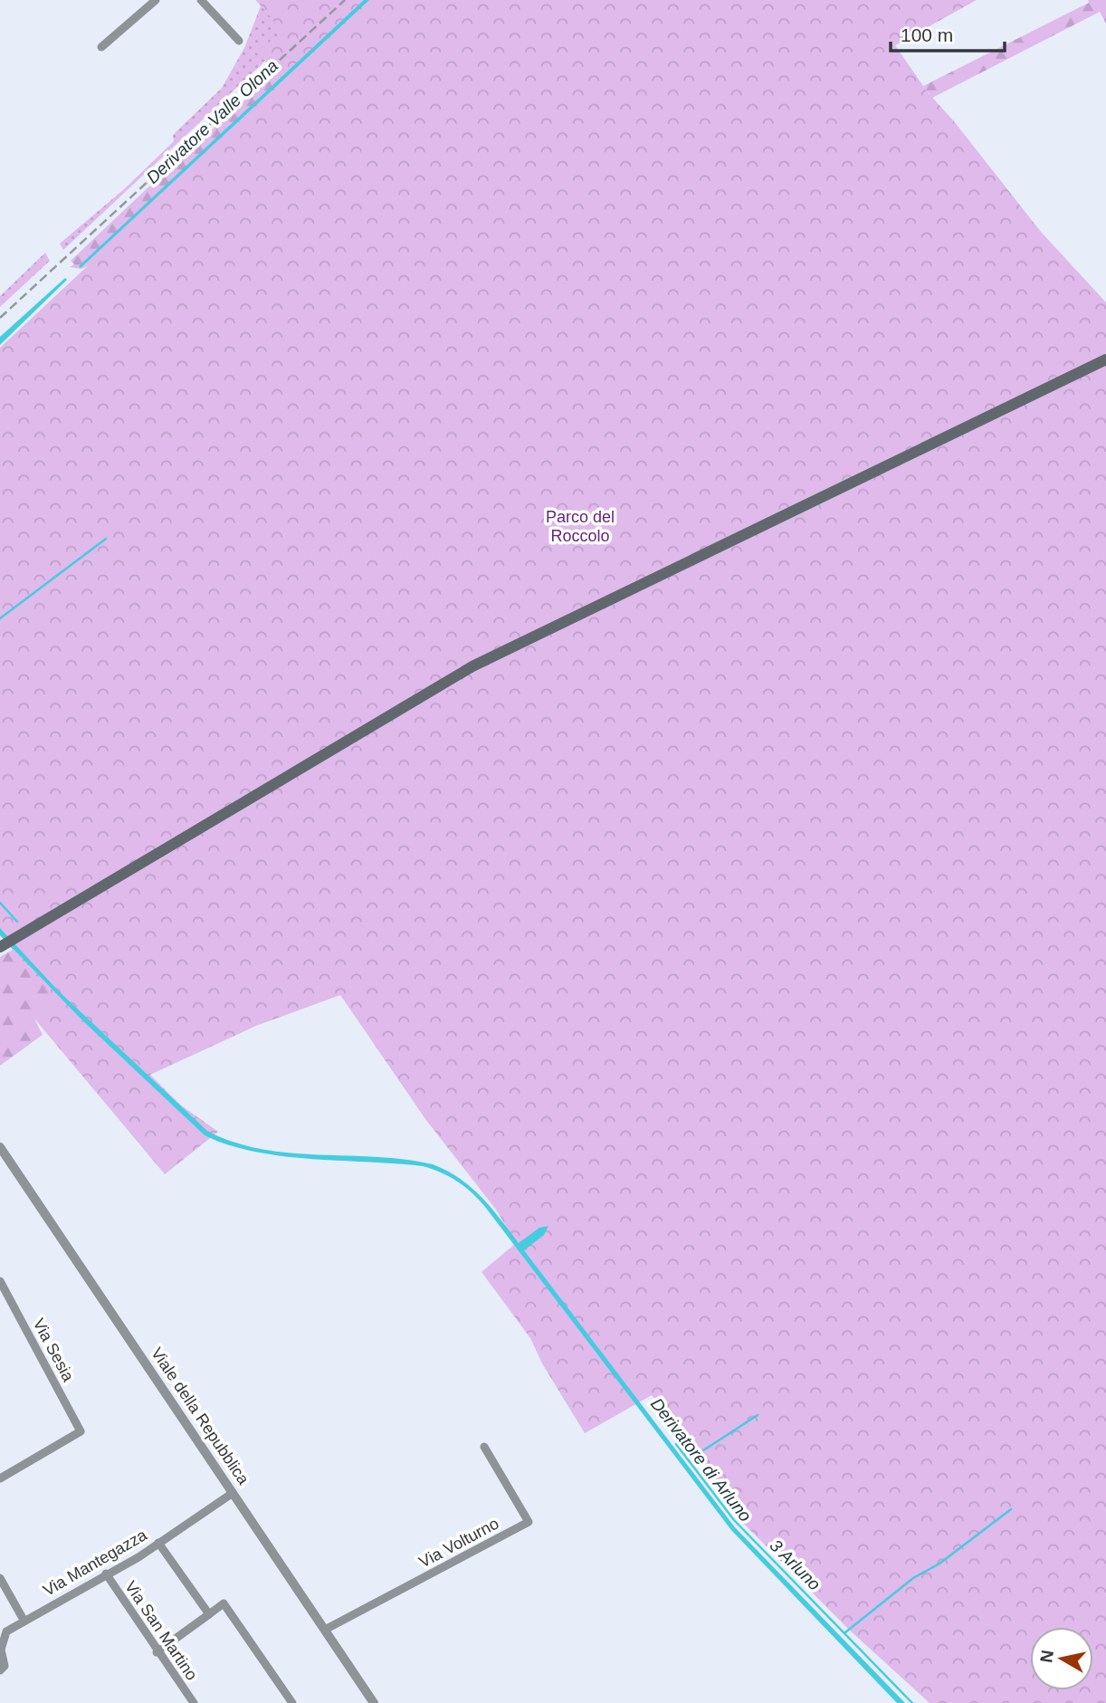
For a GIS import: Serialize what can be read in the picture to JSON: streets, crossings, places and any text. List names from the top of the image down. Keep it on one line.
{"streets":{"street":["Via Sesia","Viale della Repubblica","Via Volturno","Via Mantegazza","Via San Martino"]},"crossings":[["Viale della Repubblica","Via Volturno"],["Viale della Repubblica","Via Mantegazza"],["Via Mantegazza","Via San Martino"]],"water":["Derivatore Valle Olona","Derivatore di Arluno","3 Arluno"],"parks":["Parco del Roccolo"],"scale_bar":"100 m","north":"left"}
